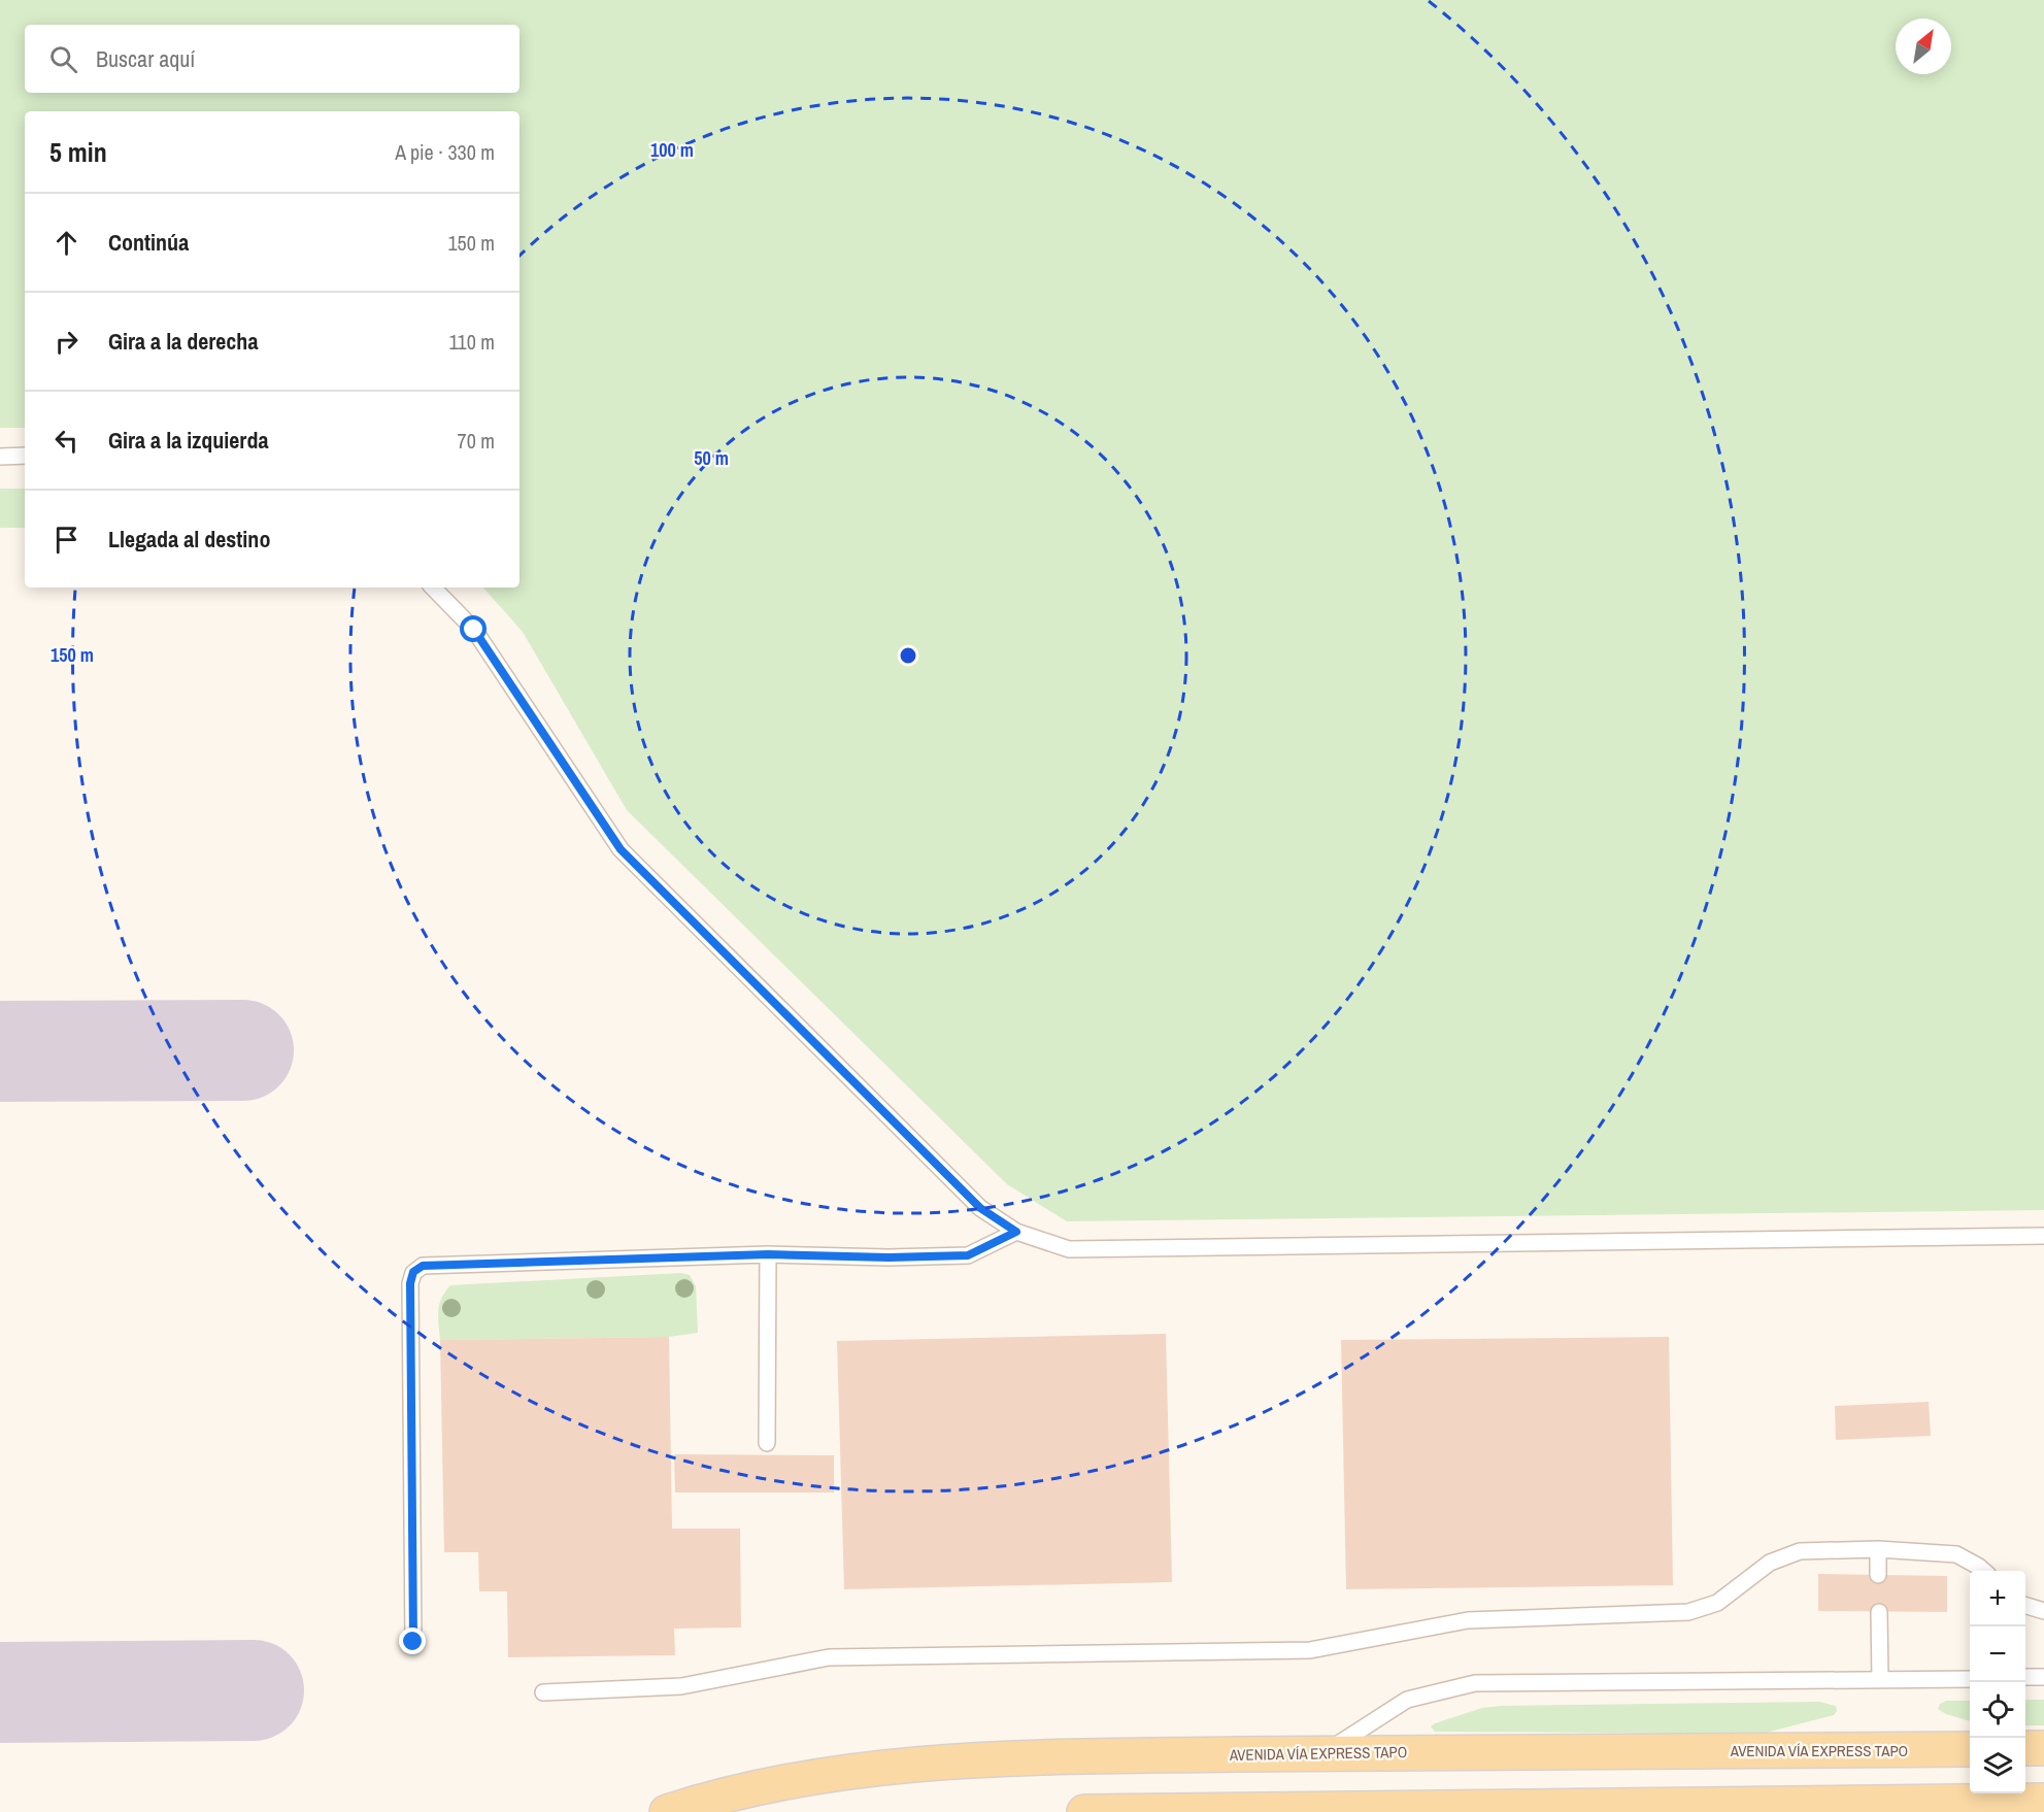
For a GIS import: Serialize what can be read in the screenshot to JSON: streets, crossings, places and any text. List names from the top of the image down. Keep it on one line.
{"streets":{"main road":["AVENIDA VÍA EXPRESS TAPO"]},"north":"top right","page":{"search":"Buscar aquí","heading":["5 min","A pie · 330 m"],"list":[["Continúa","150 m"],["Gira a la derecha","110 m"],["Gira a la izquierda","70 m"],"Llegada al destino"],"map_buttons":["+","−"]},"rings":["100 m","50 m","150 m"]}
